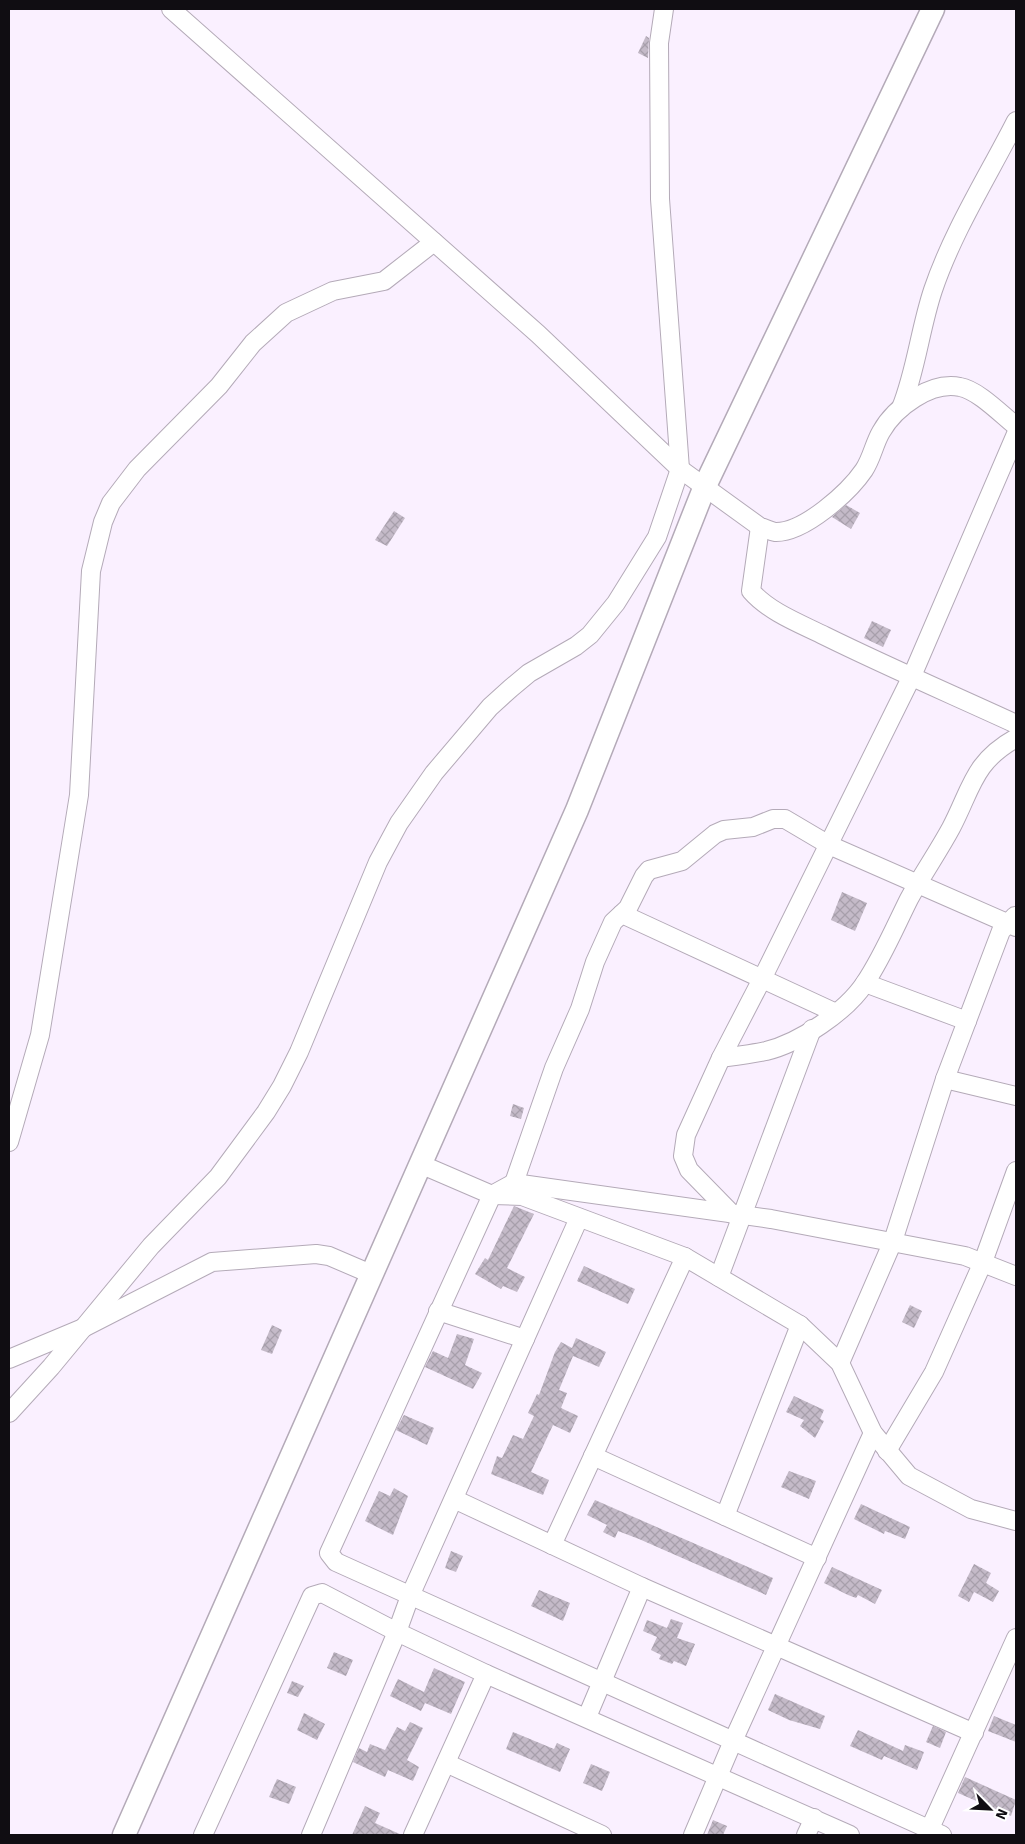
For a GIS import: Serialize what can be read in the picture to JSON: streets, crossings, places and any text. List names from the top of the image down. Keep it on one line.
{"north":"bottom right"}
